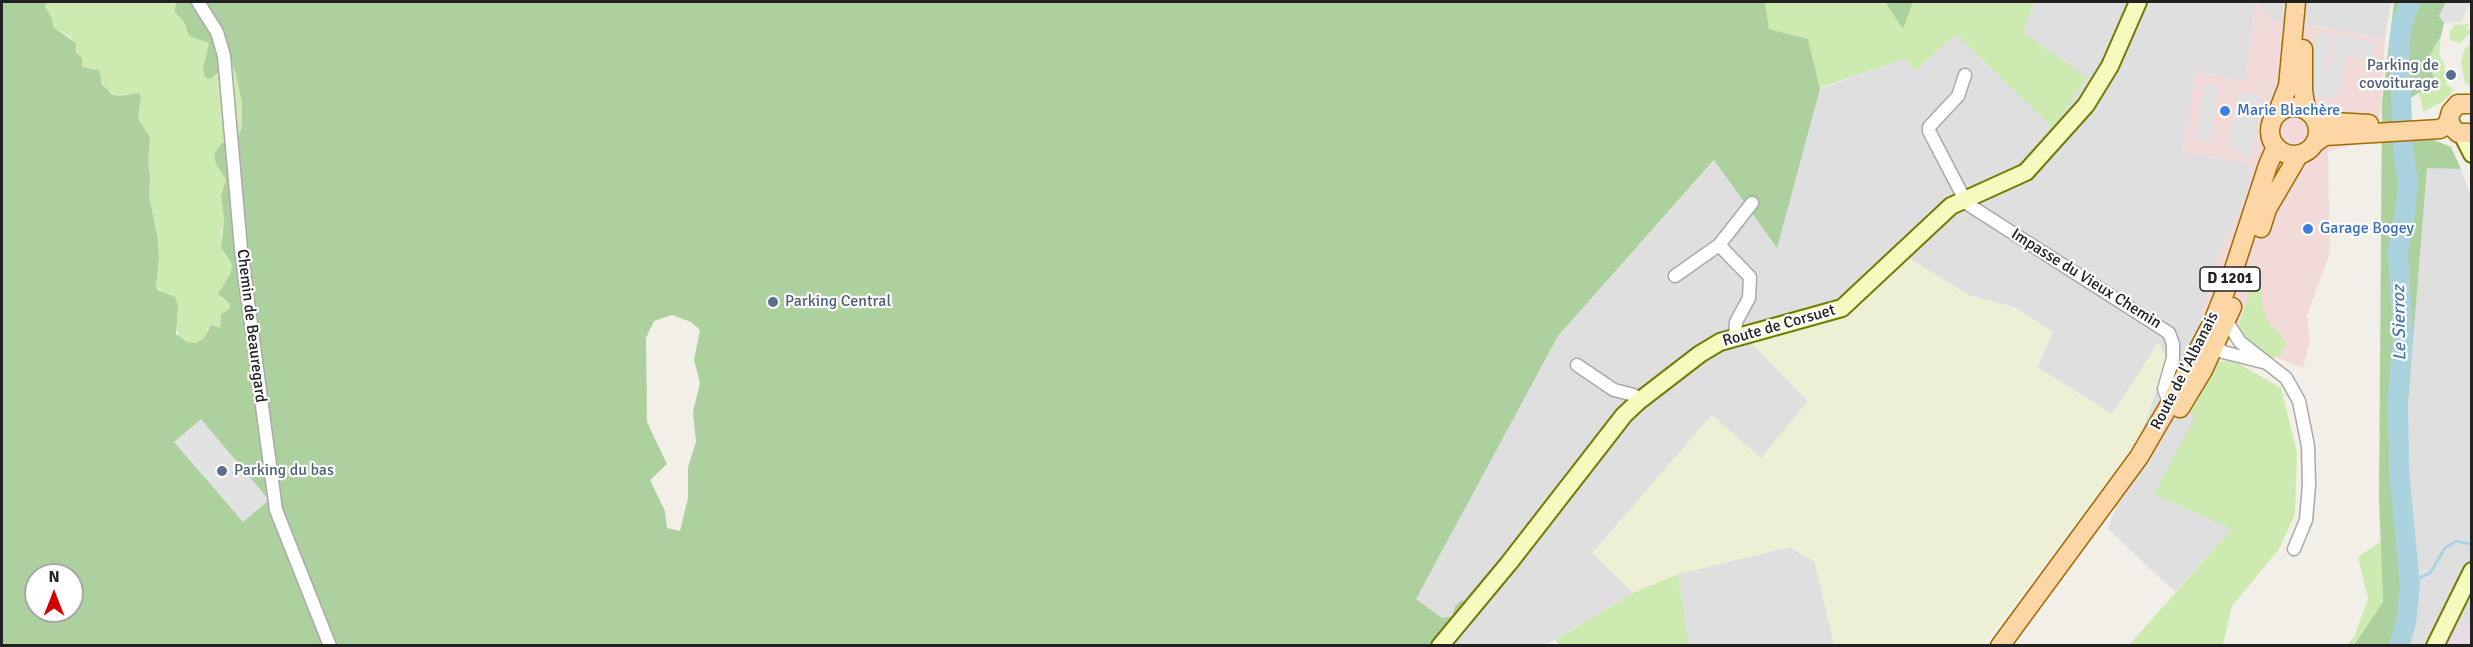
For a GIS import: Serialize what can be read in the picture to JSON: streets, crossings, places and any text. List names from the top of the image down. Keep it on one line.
{"streets":{"main road":["D 1201","Route de l'Albanais"],"street":["Impasse du Vieux Chemin","Chemin de Beauregard","Route de Corsuet"]},"crossings":[["Impasse du Vieux Chemin","Route de Corsuet"],["Impasse du Vieux Chemin","Route de l'Albanais"]],"water":["Le Sierroz"],"places":["Parking de covoiturage","Marie Blachère","Garage Bogey","Parking Central","Parking du bas"],"north":"top"}
